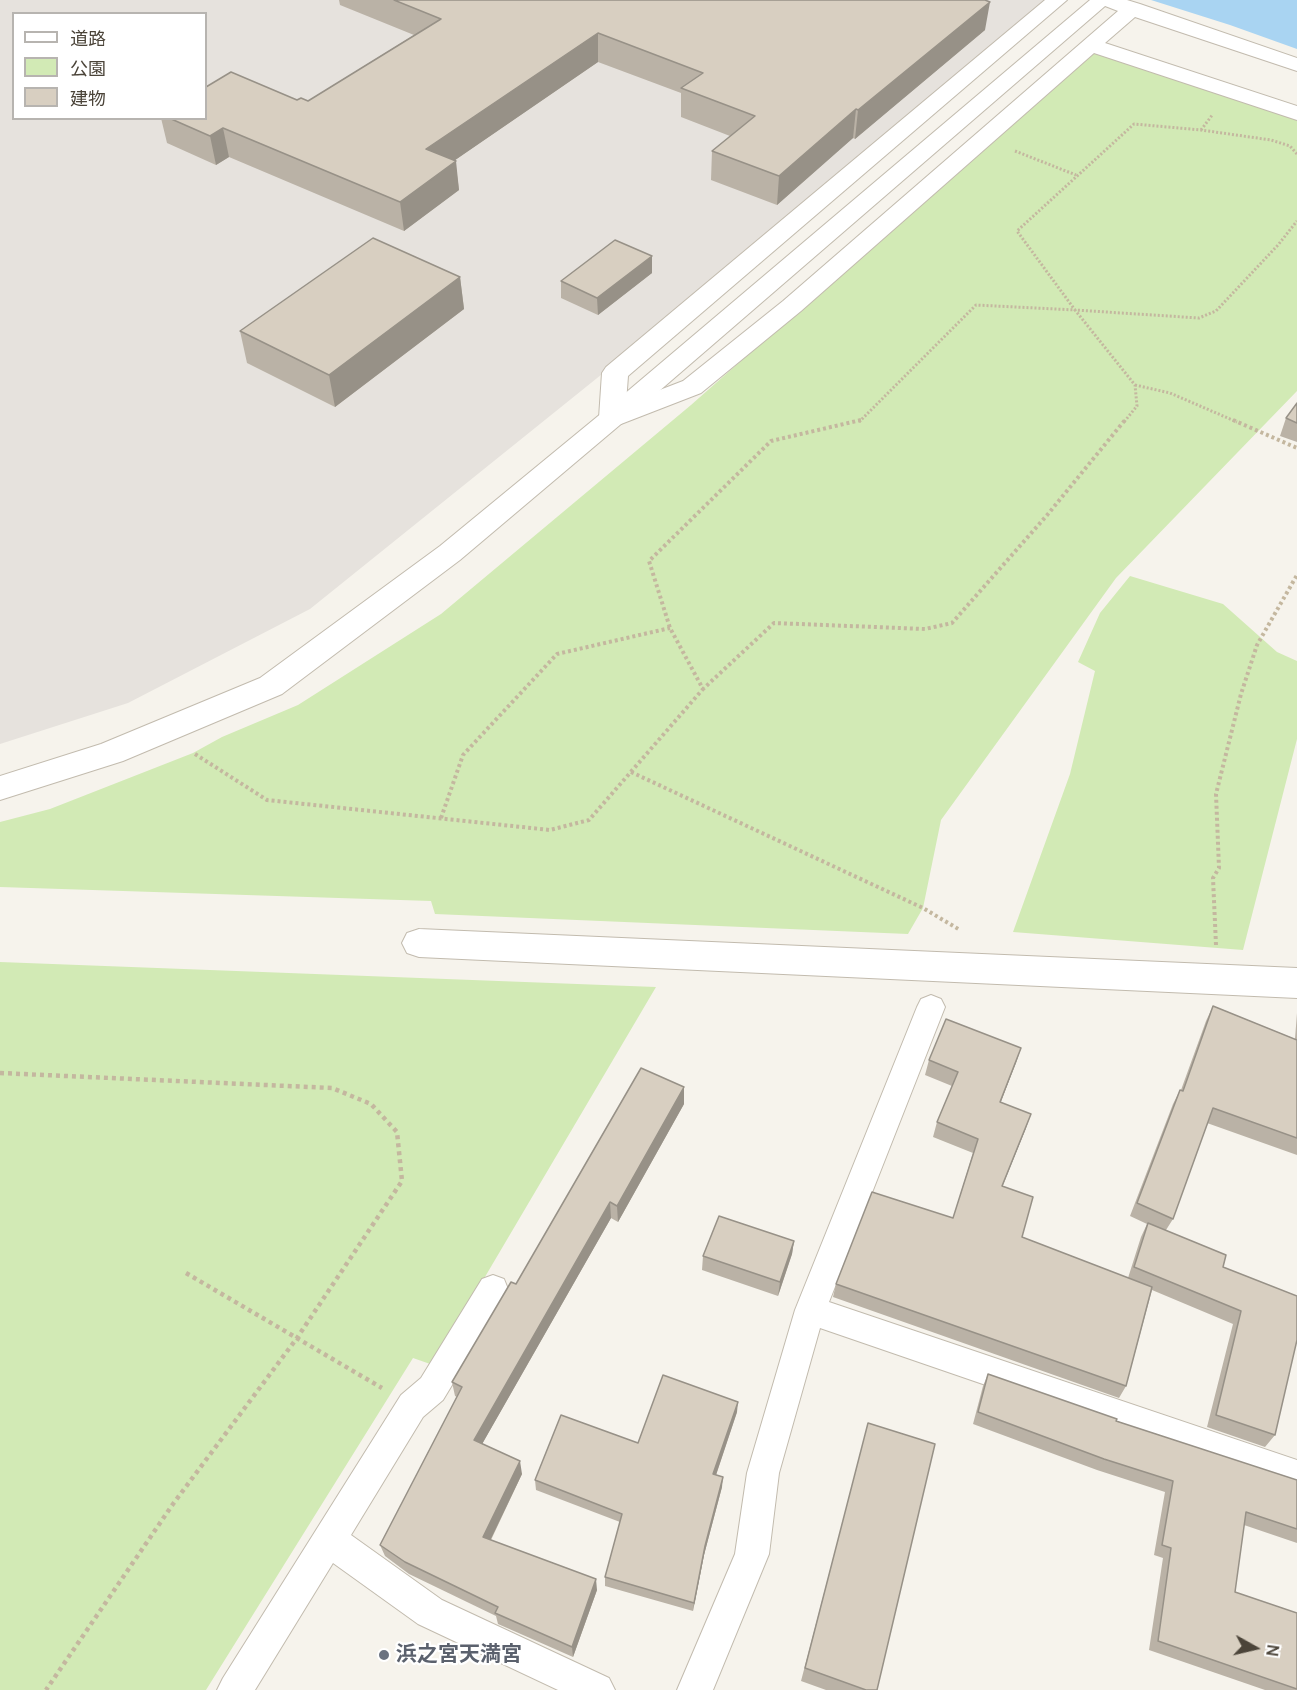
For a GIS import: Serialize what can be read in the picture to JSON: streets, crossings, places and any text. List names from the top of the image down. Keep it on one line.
{"places":["浜之宮天満宮"],"legend":["道路","公園","建物"],"north":"right"}
